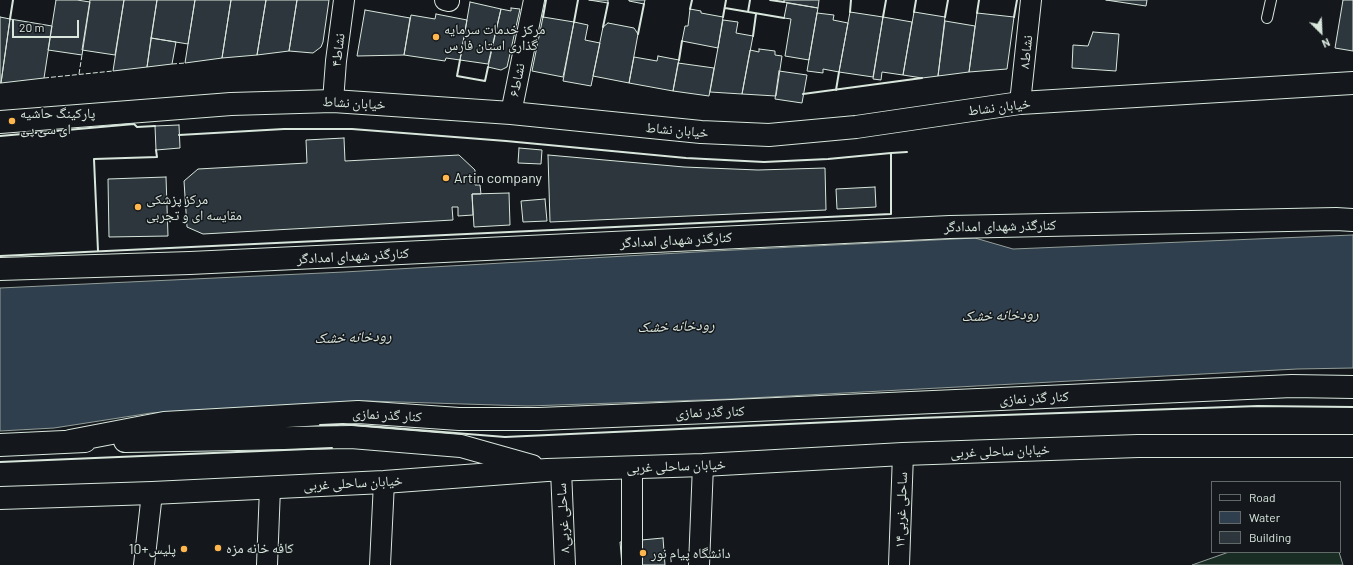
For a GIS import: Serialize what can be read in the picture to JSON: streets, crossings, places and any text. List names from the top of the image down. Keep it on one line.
{"streets":{"main road":["خیابان نشاط","کنارگذر شهدای امدادگر","کنار گذر نمازی","خیابان ساحلی غربی"],"street":["نشاط۴","نشاط۸","نشاط۶","ساحلی غربی۱۴","ساحلی غربی۸"]},"crossings":[["نشاط۴","خیابان نشاط"],["نشاط۸","خیابان نشاط"],["نشاط۶","خیابان نشاط"],["خیابان ساحلی غربی","ساحلی غربی۱۴"],["خیابان ساحلی غربی","ساحلی غربی۸"]],"water":["رودخانه خشک"],"places":["مرکز خدمات سرمایه گذاری استان فارس","پارکینگ حاشیه ای سی پی","Artin company","مرکز پزشکی مقایسه ای و تجربی","کافه خانه مزه","پلیس+10","دانشگاه پیام نور"],"legend":["Road","Water","Building"],"scale_bar":"20 m","north":"bottom right"}
